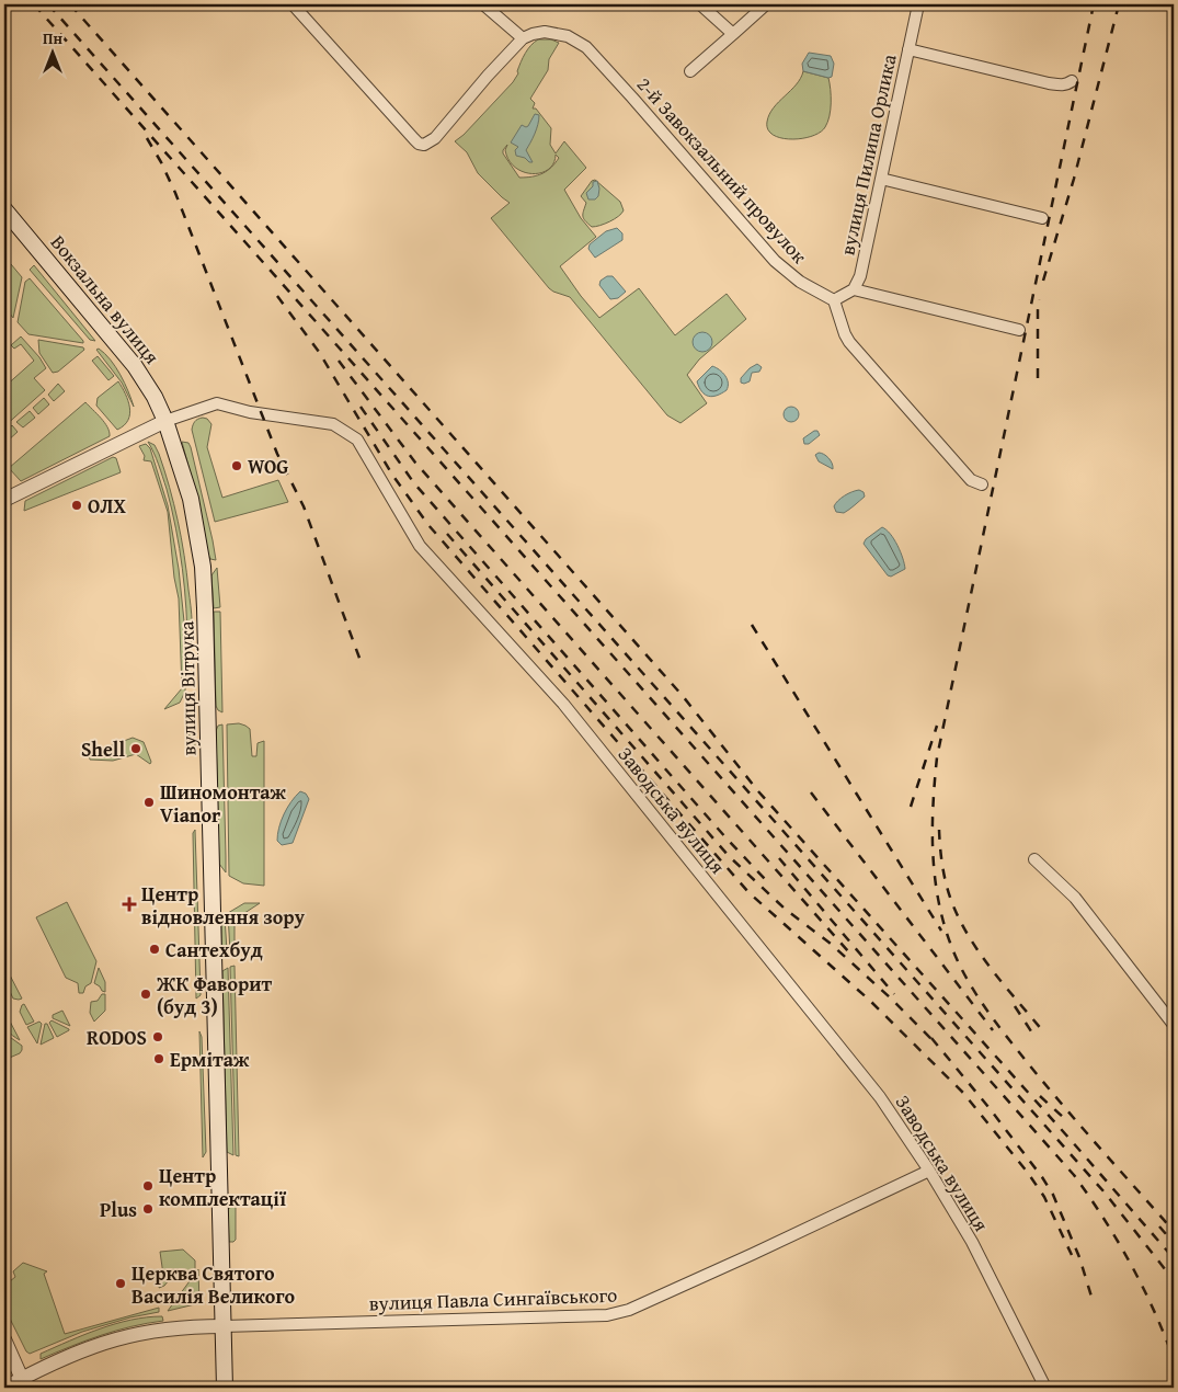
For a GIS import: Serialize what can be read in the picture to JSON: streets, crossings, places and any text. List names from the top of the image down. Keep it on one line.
{"streets":{"main road":["Вокзальна вулиця","вулиця Вітрука"],"street":["вулиця Пилипа Орлика","2-й Завокзальний провулок","Заводська вулиця","вулиця Павла Сингаївського"]},"crossings":[["Вокзальна вулиця","вулиця Вітрука"],["Вокзальна вулиця","Заводська вулиця"],["вулиця Вітрука","Заводська вулиця"],["вулиця Вітрука","вулиця Павла Сингаївського"],["Заводська вулиця","вулиця Павла Сингаївського"]],"places":{"other":["WOG","ОЛХ","Shell","Шиномонтаж Vianor","Сантехбуд","ЖК Фаворит (буд 3)","RODOS","Ермітаж","Центр комплектації","Plus","Церква Святого Василія Великого"],"health":["Центр відновлення зору"]},"north":"top"}
